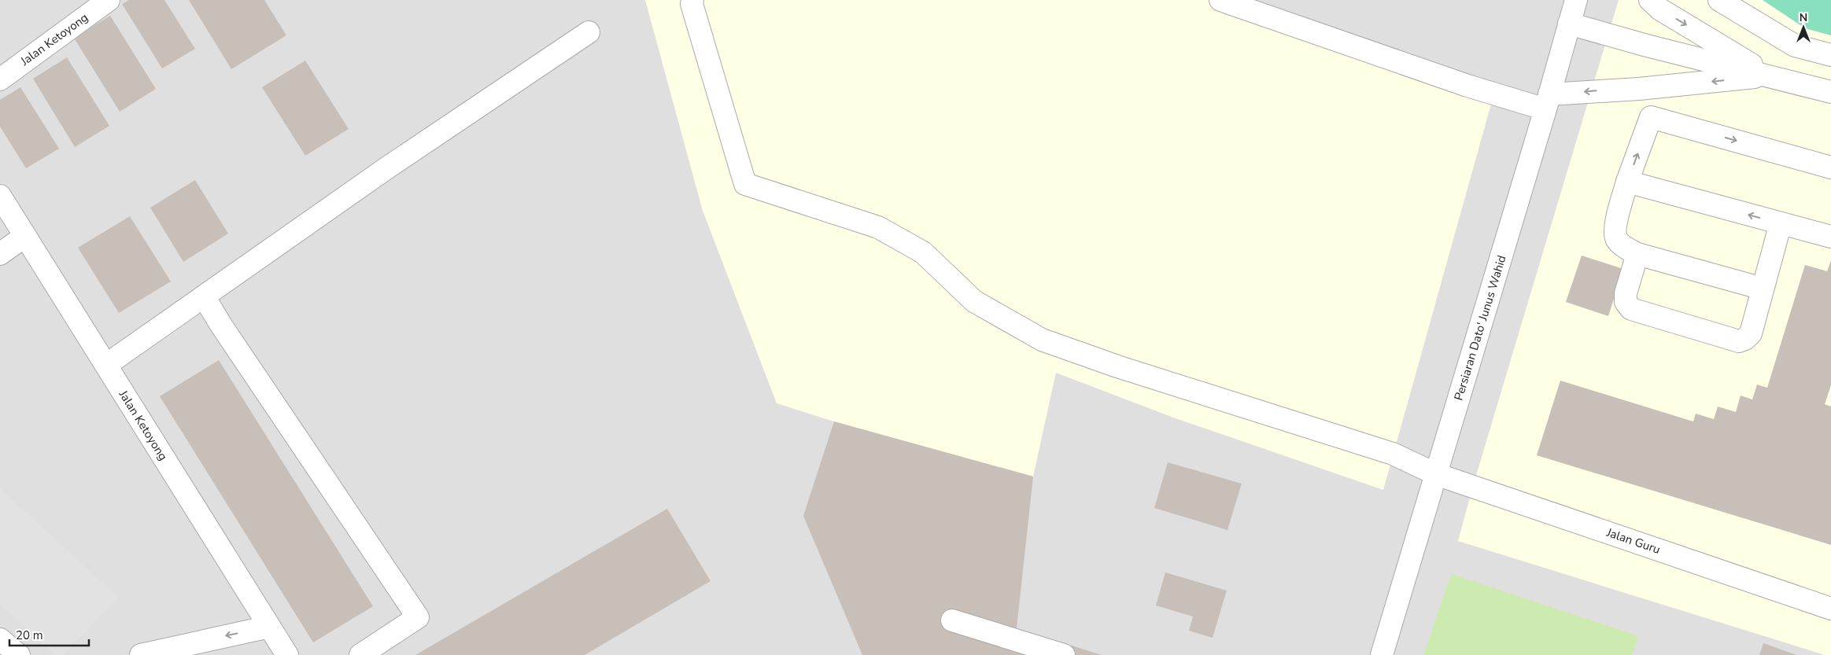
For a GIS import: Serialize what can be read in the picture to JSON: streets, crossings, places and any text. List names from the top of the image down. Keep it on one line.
{"streets":{"street":["Jalan Ketoyong","Persiaran Dato' Junus Wahid","Jalan Guru"]},"crossings":[["Persiaran Dato' Junus Wahid","Jalan Guru"]],"scale_bar":"20 m","north":"top"}
